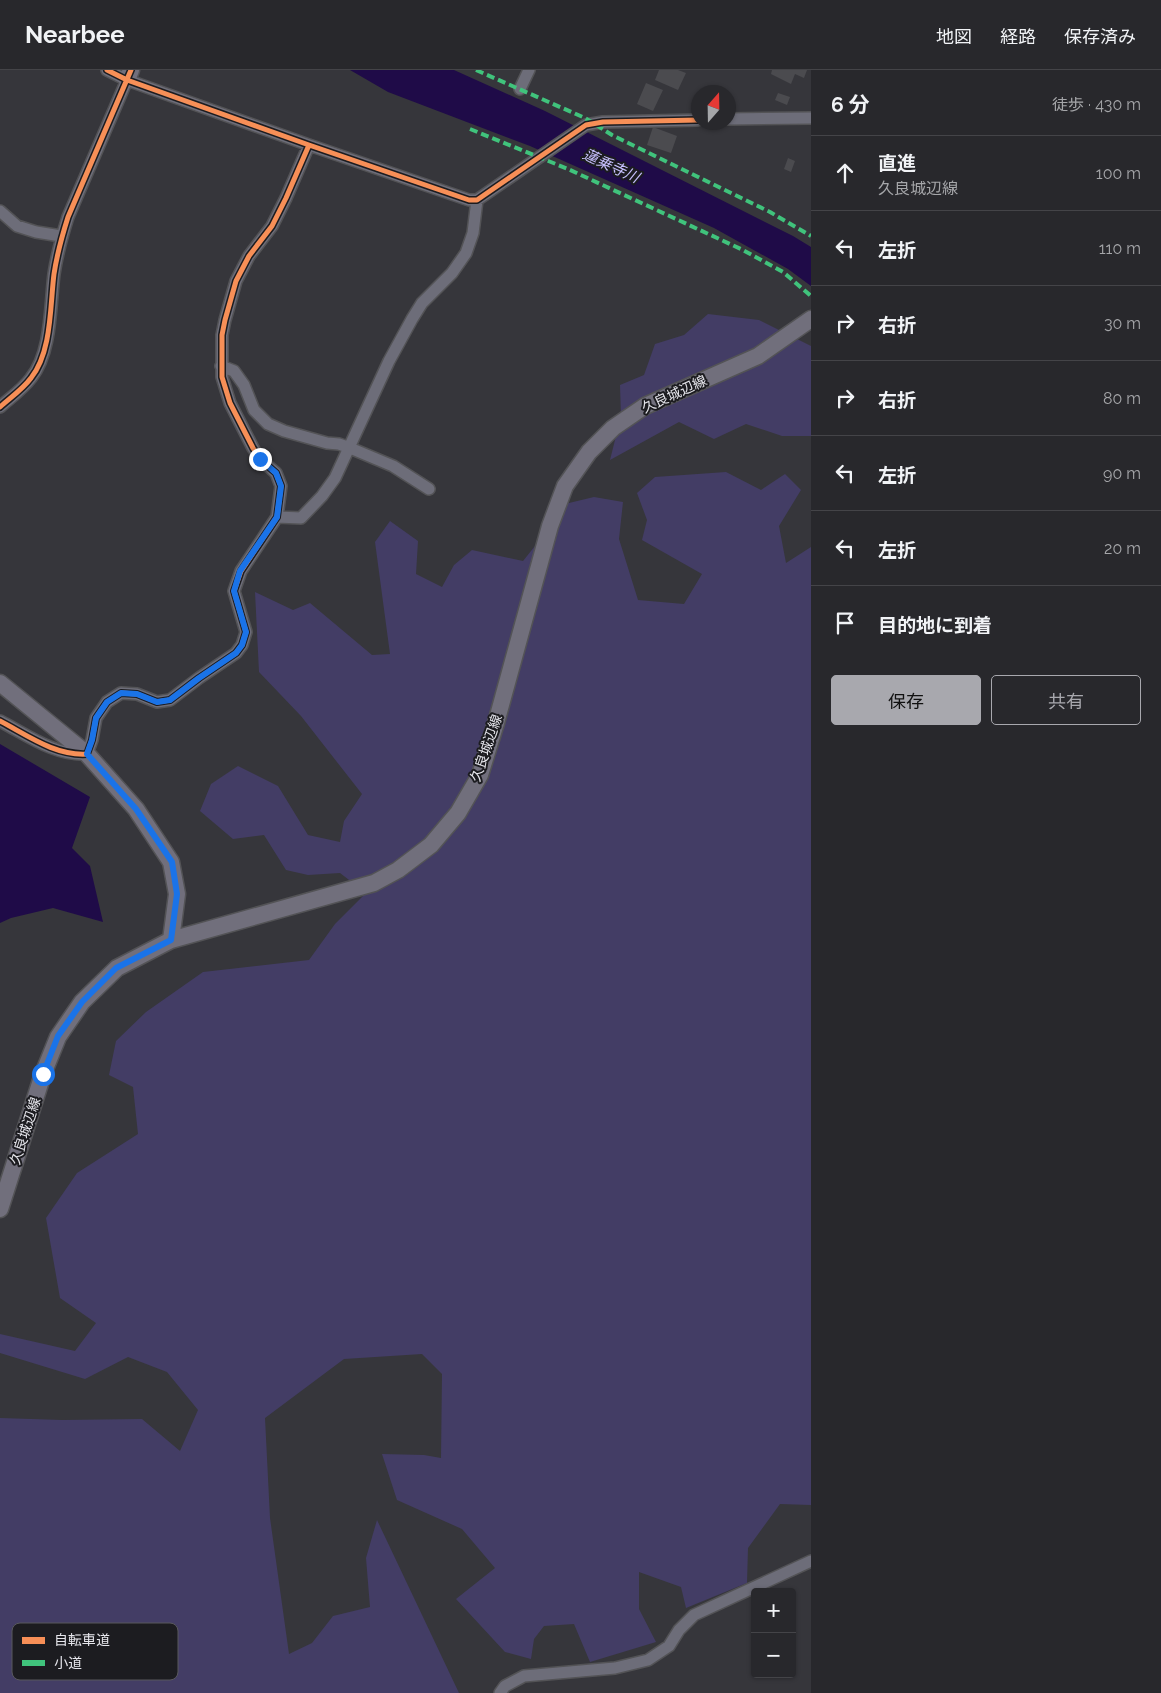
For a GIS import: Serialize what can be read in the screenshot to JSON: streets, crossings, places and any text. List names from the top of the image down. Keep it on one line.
{"streets":{"main road":["久良城辺線"]},"water":["蓮乗寺川"],"legend":["自転車道","小道"],"north":"top","page":{"header":"Nearbee","nav":["地図","経路","保存済み"],"heading":["6 分","徒歩 · 430 m"],"list":[["直進","久良城辺線","100 m"],["左折","110 m"],["右折","30 m"],["右折","80 m"],["左折","90 m"],["左折","20 m"],"目的地に到着"],"buttons":["保存","共有"],"map_buttons":["+","−"]}}
